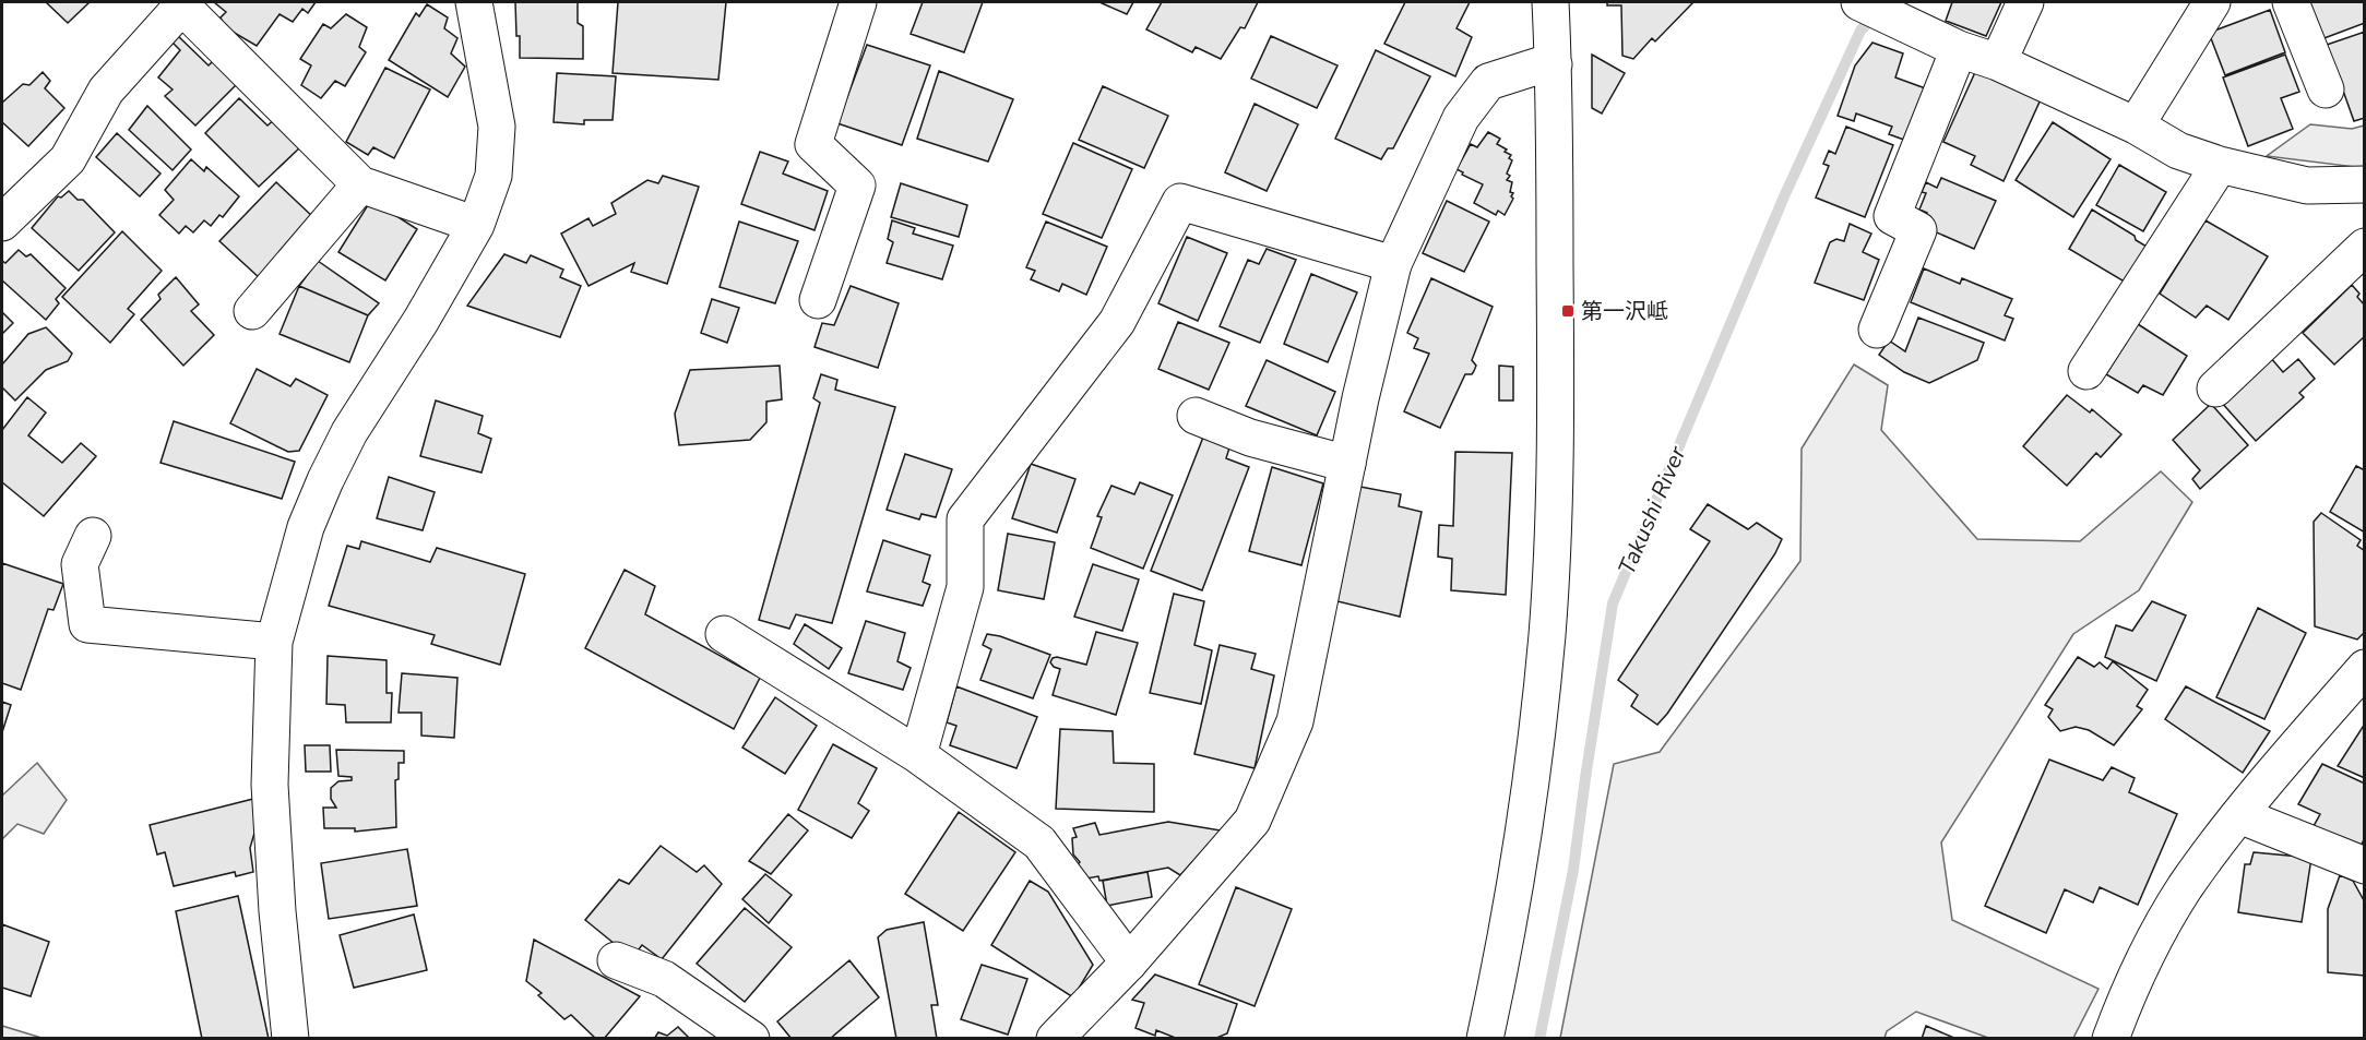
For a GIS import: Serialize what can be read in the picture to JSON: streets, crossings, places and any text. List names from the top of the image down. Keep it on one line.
{"water":["Takushi River"],"places":{"transit":["第一沢岻"]}}
